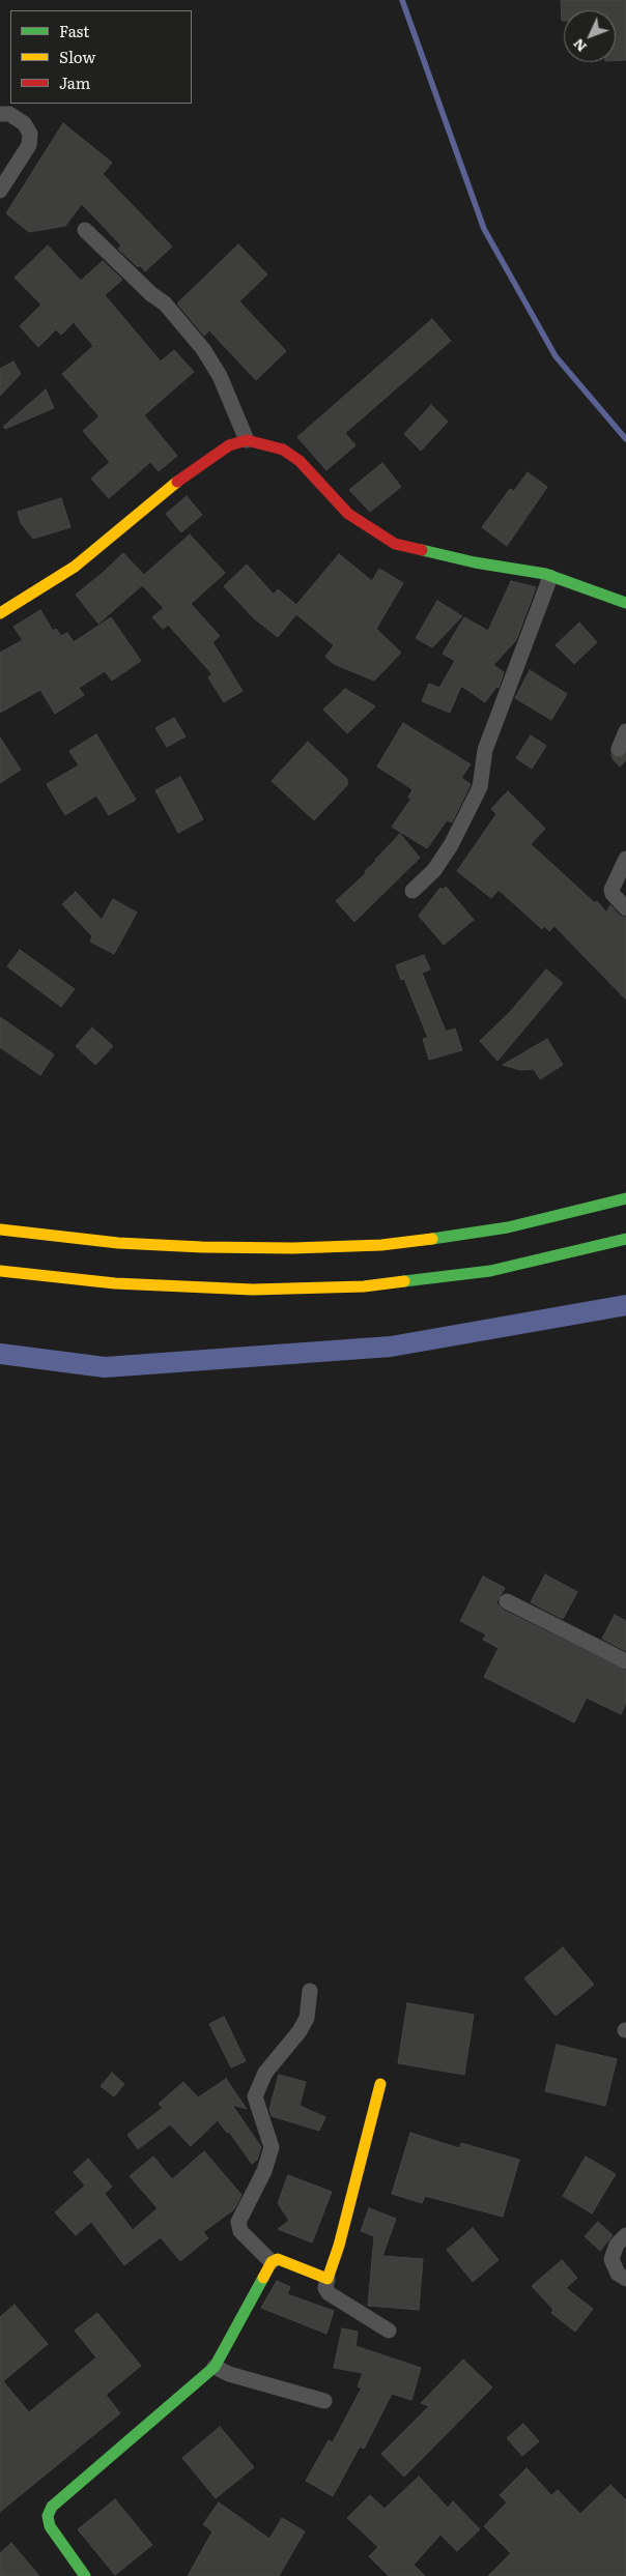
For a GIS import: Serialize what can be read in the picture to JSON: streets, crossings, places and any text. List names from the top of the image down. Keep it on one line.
{"legend":["Fast","Slow","Jam"],"north":"bottom left"}
